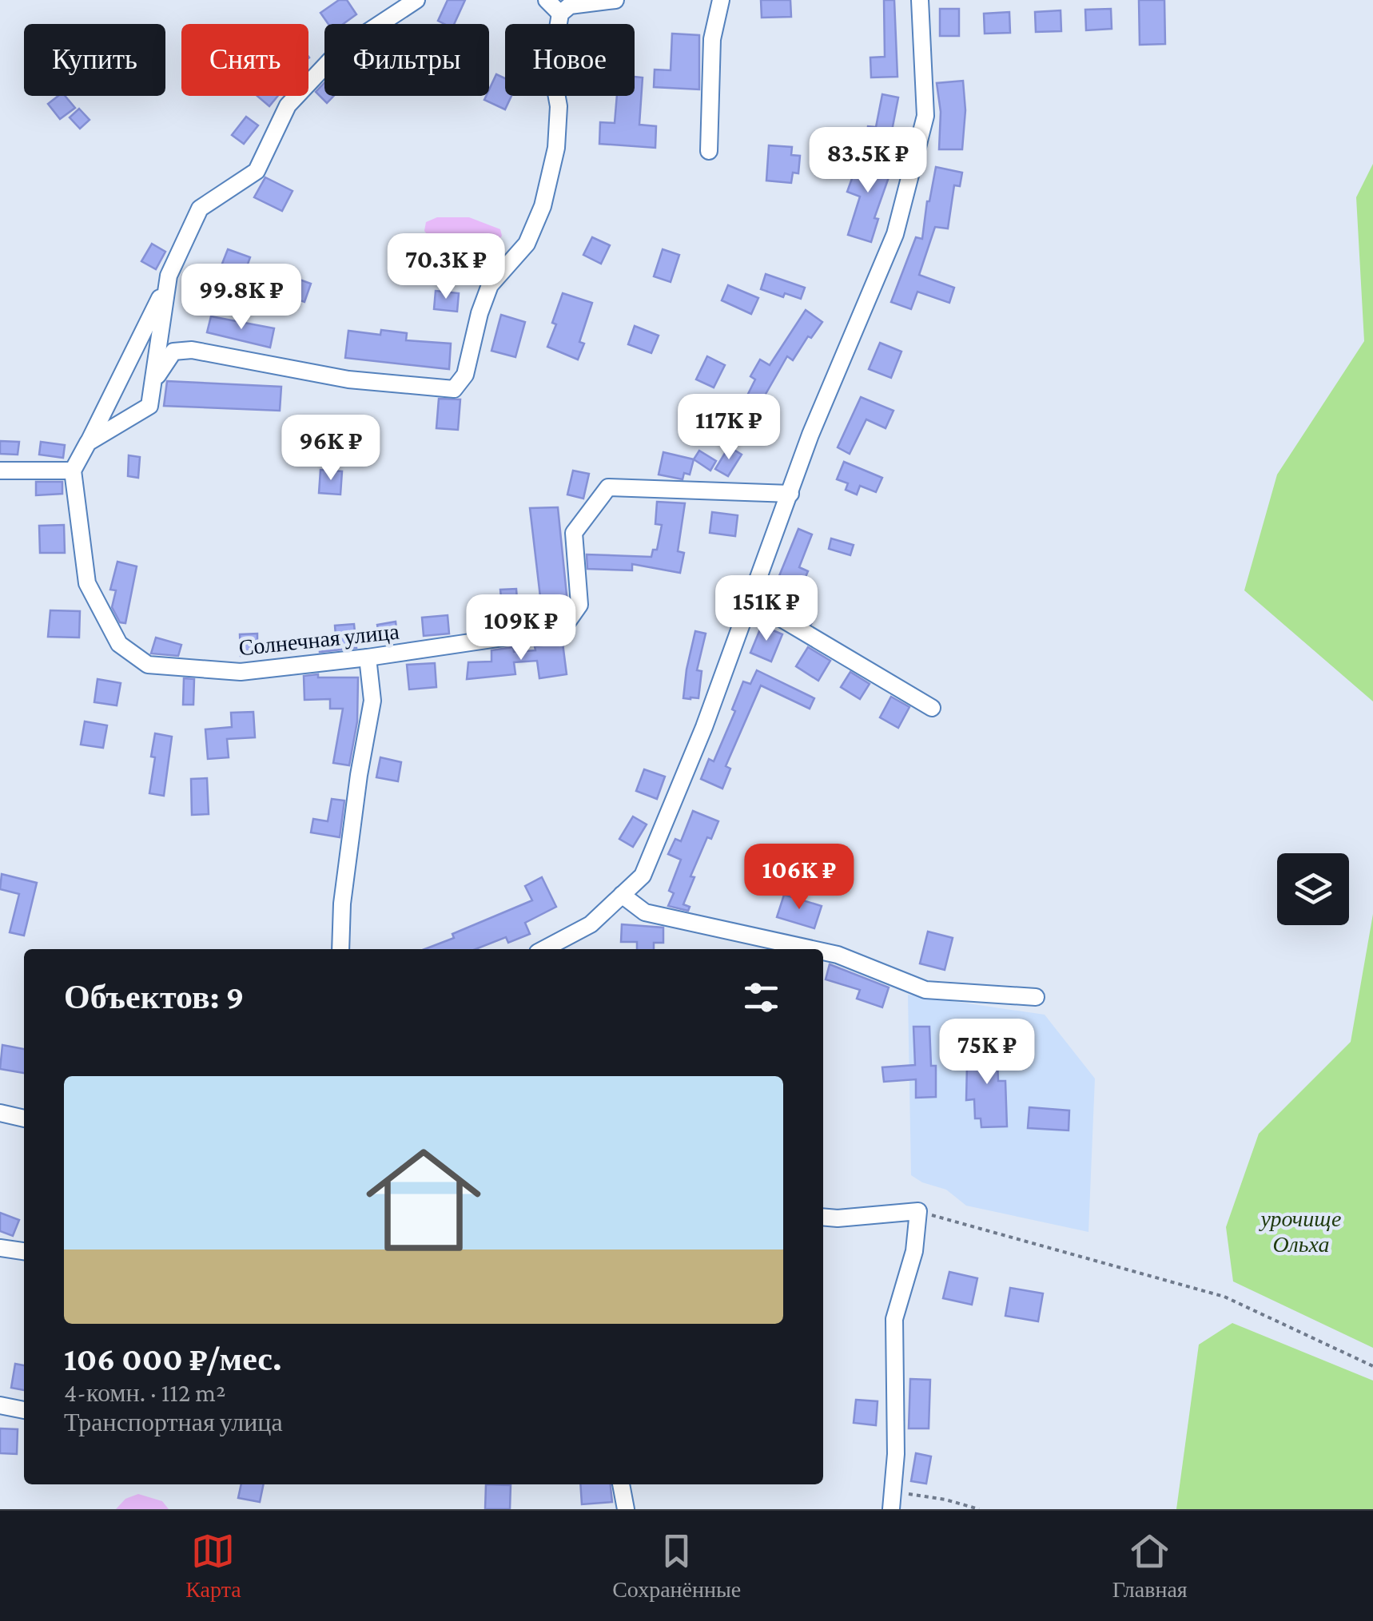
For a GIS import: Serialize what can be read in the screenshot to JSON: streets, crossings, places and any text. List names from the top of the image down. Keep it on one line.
{"streets":{"street":["Солнечная улица"]},"parks":["урочище Ольха"],"page":{"chip":["Купить","Снять","Фильтры","Новое"],"price":["83.5K ₽","70.3K ₽","99.8K ₽","117K ₽","96K ₽","151K ₽","109K ₽","106K ₽","75K ₽"],"heading":"Объектов: 9","list":[{"name":"106 000 ₽/мес.","note":"4-комн. · 112 m² · Транспортная улица"}],"tabs":["Карта","Сохранённые","Главная"]}}
